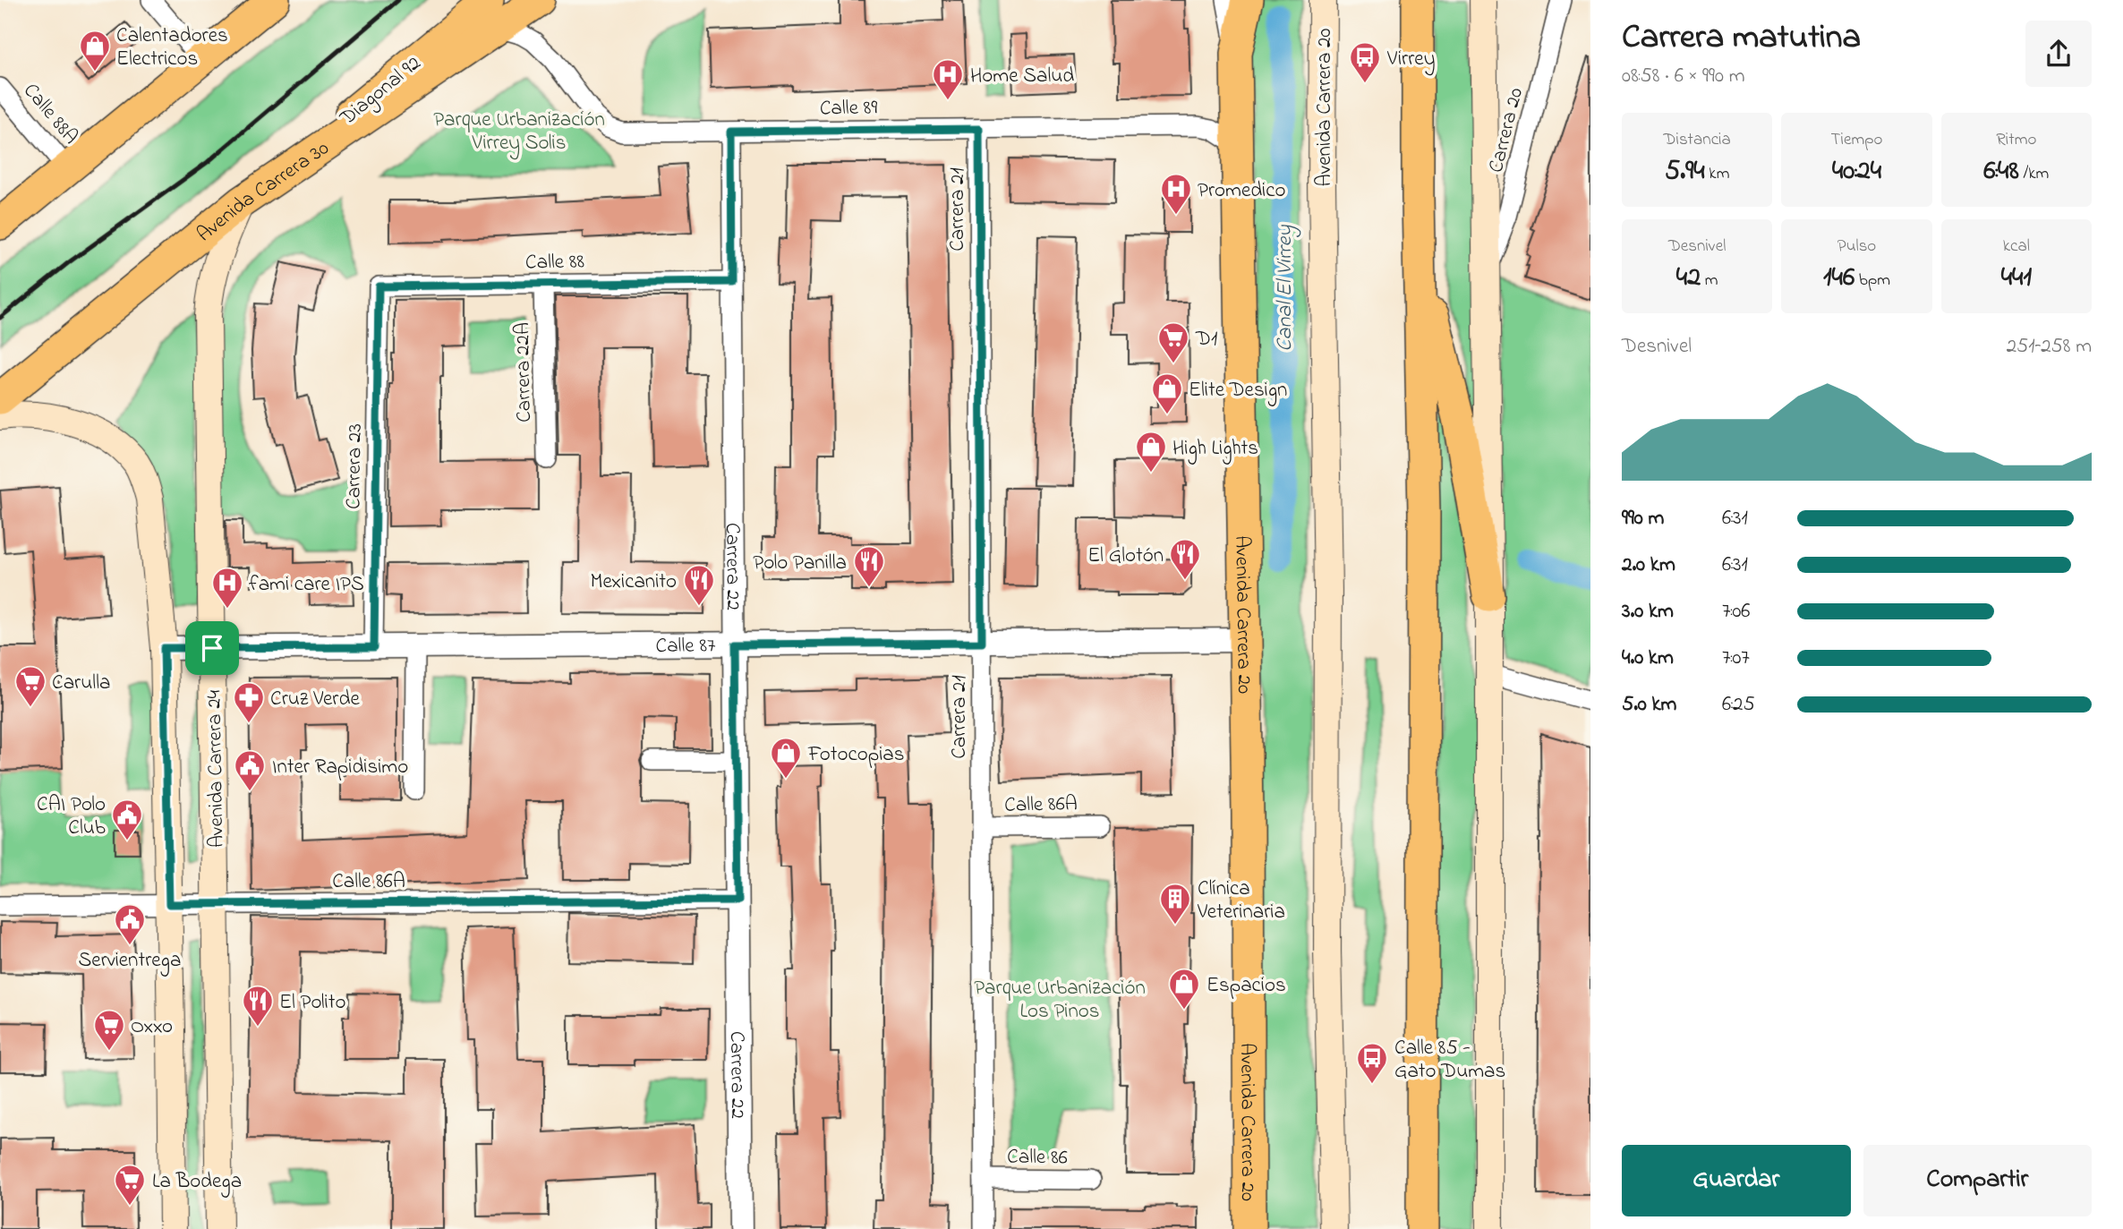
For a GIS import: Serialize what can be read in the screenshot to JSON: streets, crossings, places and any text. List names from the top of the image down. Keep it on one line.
{"streets":{"highway":["Avenida Carrera 20","Avenida Carrera 30"],"main road":["Avenida Carrera 24"],"street":["Calle 89","Calle 88A","Carrera 20","Carrera 21","Calle 88","Carrera 22A","Carrera 23","Carrera 22","Calle 87","Calle 86A","Calle 86"]},"crossings":[["Calle 89","Avenida Carrera 20"],["Calle 89","Avenida Carrera 30"],["Calle 89","Carrera 21"],["Calle 89","Carrera 22"],["Avenida Carrera 20","Calle 87"],["Avenida Carrera 30","Avenida Carrera 24"],["Carrera 21","Calle 87"],["Carrera 21","Calle 86A"],["Carrera 21","Calle 86"],["Calle 88","Carrera 22A"],["Calle 88","Carrera 23"],["Calle 88","Carrera 22"],["Carrera 23","Calle 87"],["Carrera 22","Calle 87"],["Carrera 22","Calle 86A"],["Calle 87","Avenida Carrera 24"],["Avenida Carrera 24","Calle 86A"]],"water":["Canal El Virrey"],"parks":["Parque Urbanización Virrey Solis","Parque Urbanización Los Pinos"],"places":{"shop":["Calentadores Electricos","Elite Design","High Lights","Fotocopias","Espacios"],"bus stop":["Virrey","Calle 85 - Gato Dumas"],"hospital":["Home Salud","Promedico","fami care IPS"],"supermarket":["D1","Carulla","Oxxo","La Bodega"],"restaurant":["El Glotón","Polo Panilla","Mexicanito","El Polito"],"pharmacy":["Cruz Verde"],"public building":["Inter Rapidisimo","CAI Polo Club","Servientrega"],"building":["Clínica Veterinaria"]},"page":{"heading":["Carrera matutina","08:58 · 6 × 990 m"],"stats":[["Distancia","5.94 km"],["Tiempo","40:24"],["Ritmo","6:48 /km"],["Desnivel","42 m"],["Pulso","146 bpm"],["kcal","441"]],"chart":["Desnivel","251–258 m"],"list":[{"name":"990 m","note":"6:31"},{"name":"2.0 km","note":"6:31"},{"name":"3.0 km","note":"7:06"},{"name":"4.0 km","note":"7:07"},{"name":"5.0 km","note":"6:25"}],"buttons":["Guardar","Compartir"]}}
